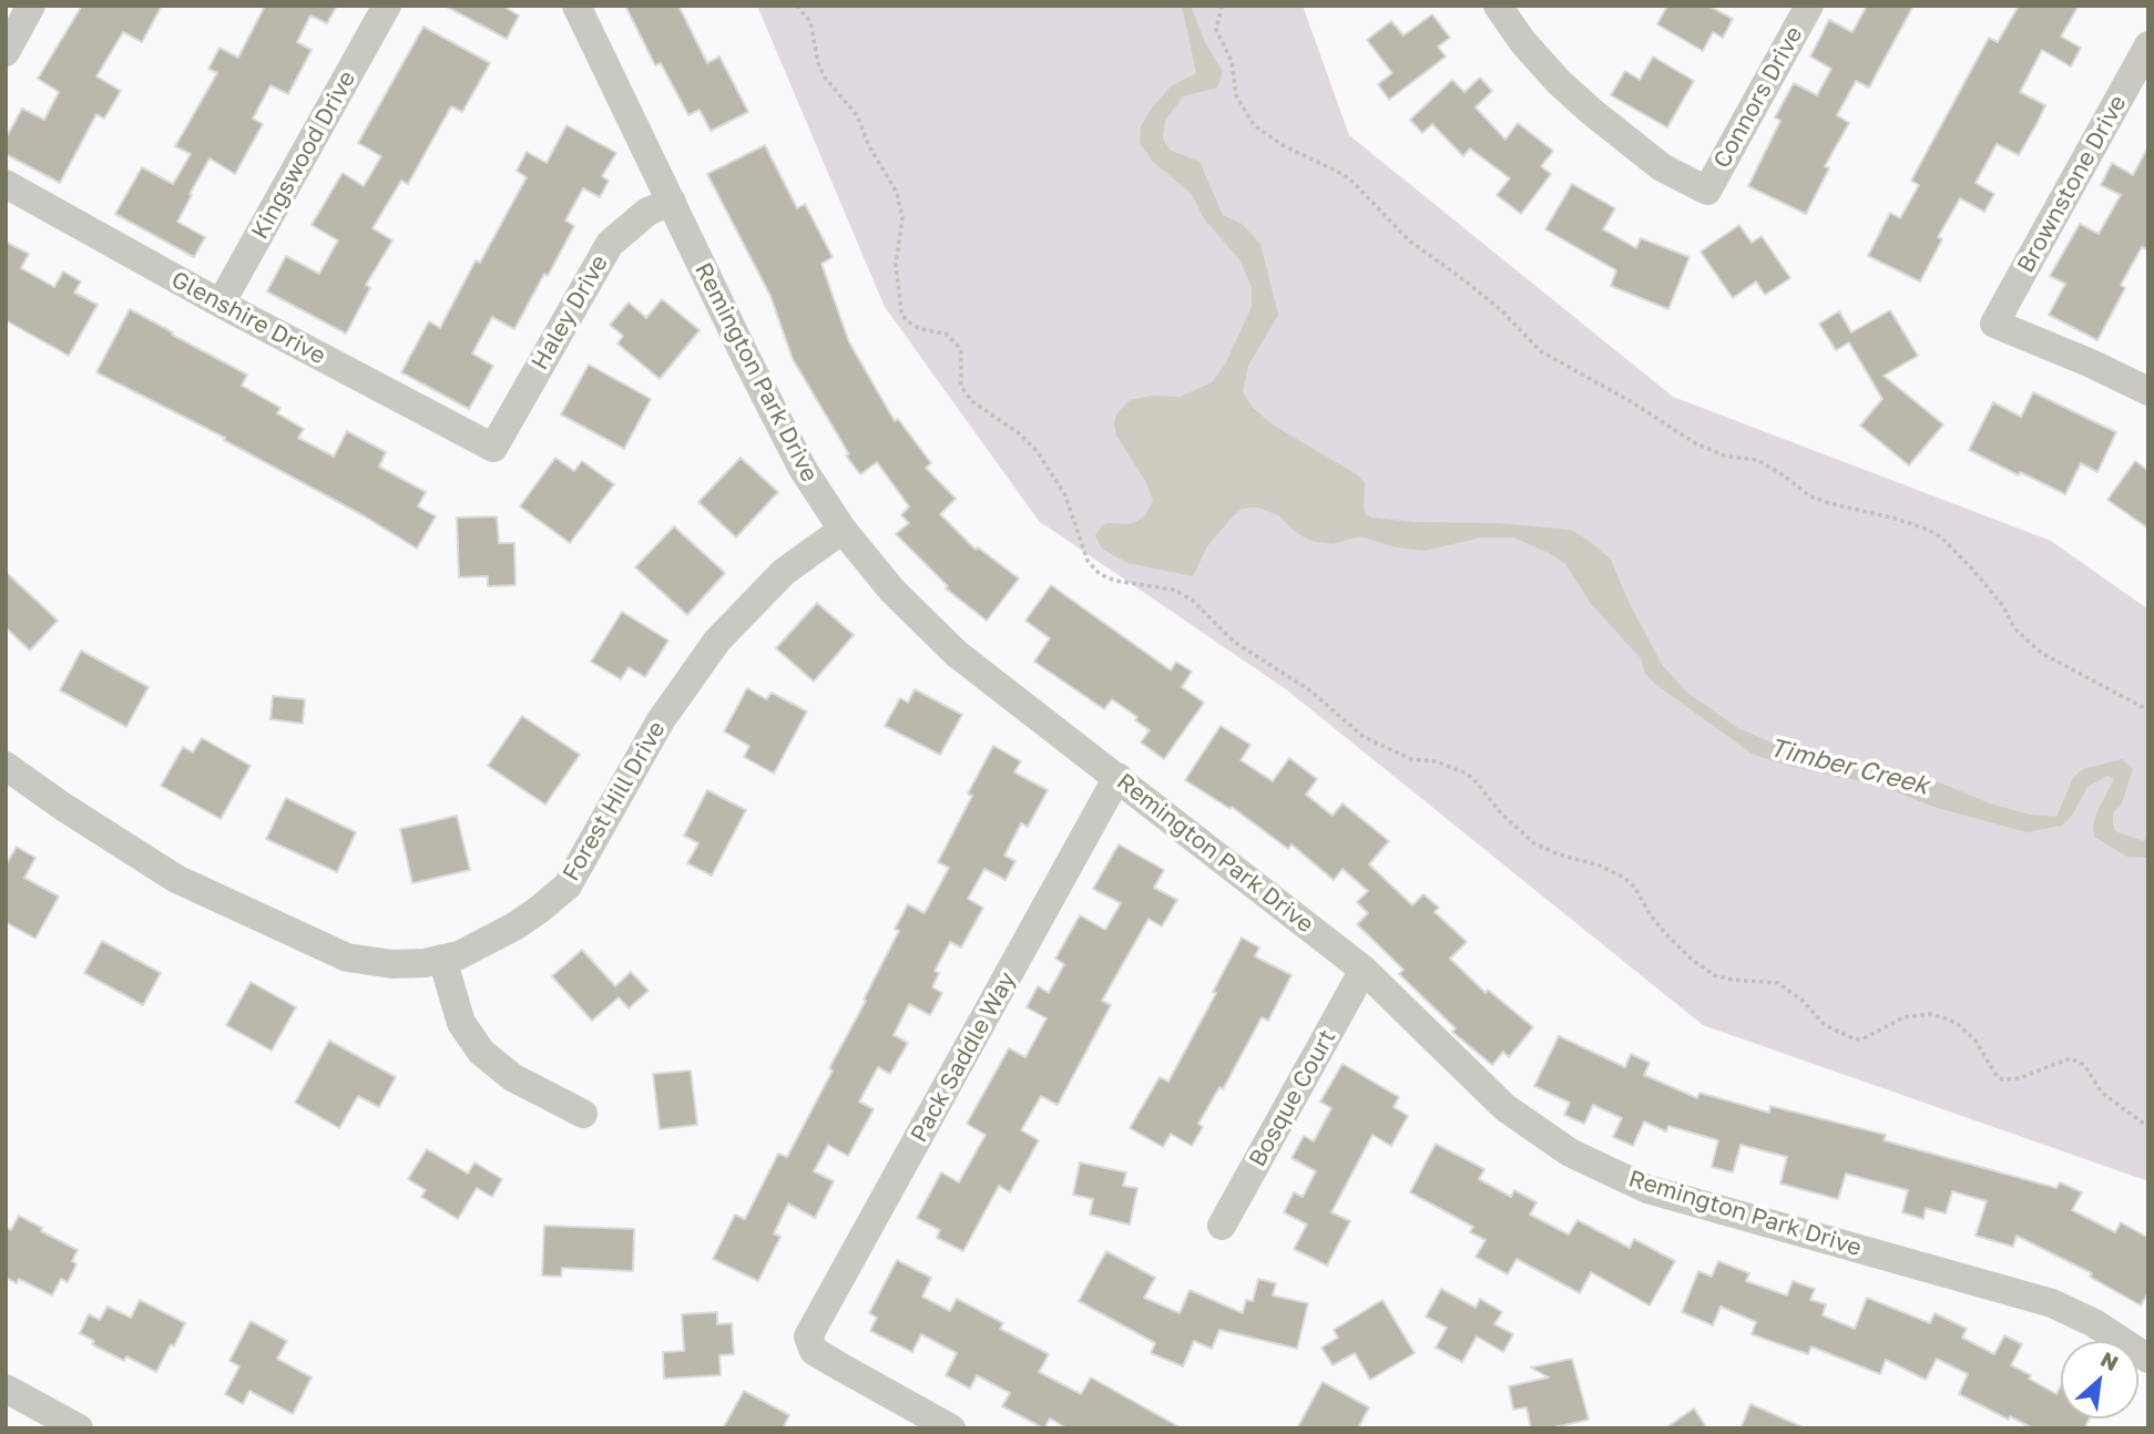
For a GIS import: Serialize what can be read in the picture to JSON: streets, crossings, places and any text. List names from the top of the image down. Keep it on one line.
{"streets":{"street":["Connors Drive","Kingswood Drive","Brownstone Drive","Haley Drive","Glenshire Drive","Remington Park Drive","Forest Hill Drive","Pack Saddle Way","Bosque Court"]},"crossings":[["Kingswood Drive","Glenshire Drive"],["Haley Drive","Glenshire Drive"],["Haley Drive","Remington Park Drive"],["Remington Park Drive","Forest Hill Drive"],["Remington Park Drive","Pack Saddle Way"],["Remington Park Drive","Bosque Court"]],"water":["Timber Creek"],"north":"top right"}
